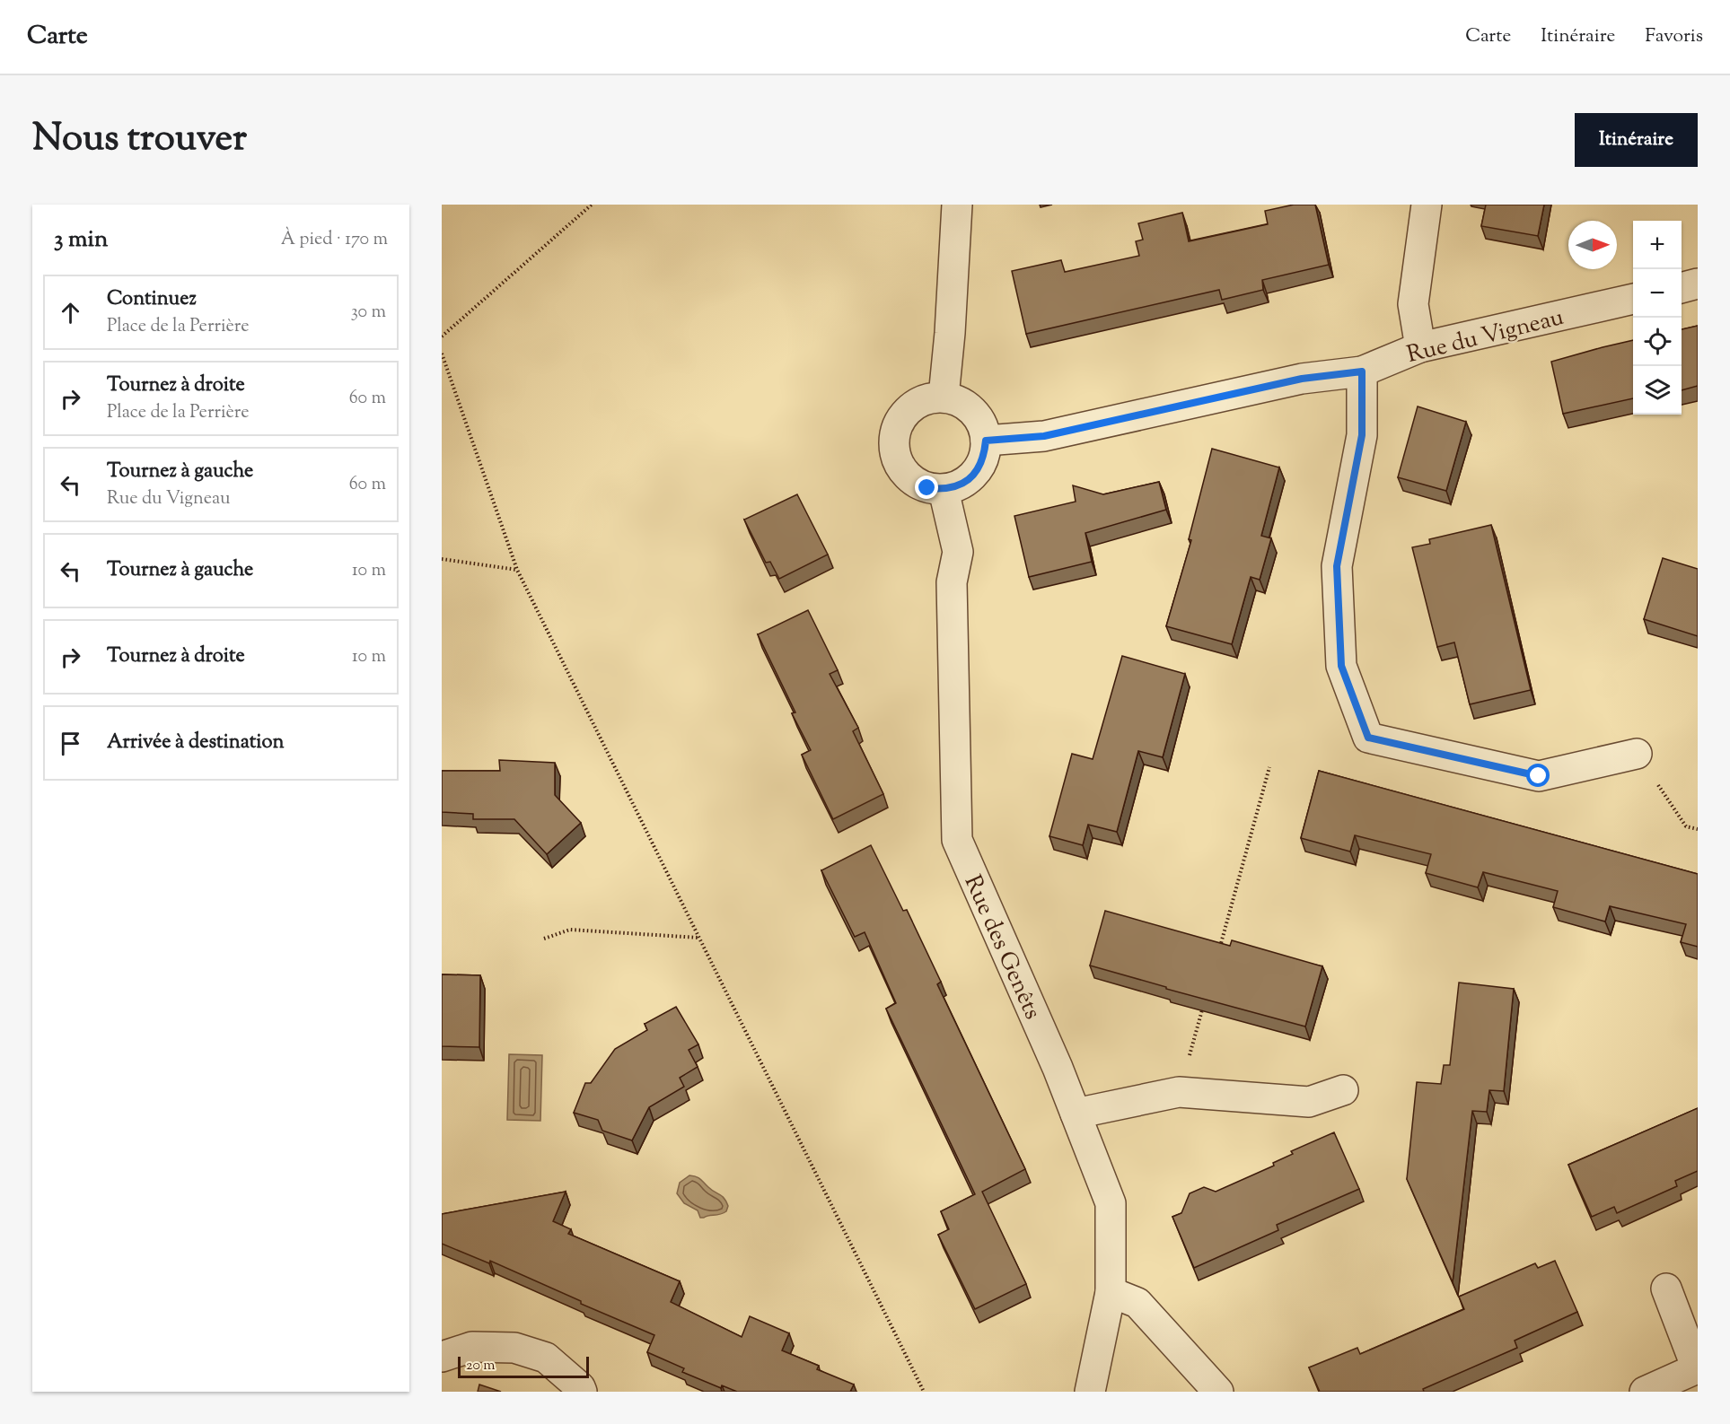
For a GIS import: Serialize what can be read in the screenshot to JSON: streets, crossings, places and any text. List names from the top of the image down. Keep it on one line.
{"streets":{"street":["Rue du Vigneau","Rue des Genêts"]},"crossings":[["Rue du Vigneau","Rue des Genêts"]],"scale_bar":"20 m","north":"right","page":{"header":"Carte","nav":["Carte","Itinéraire","Favoris"],"title":"Nous trouver","buttons":"Itinéraire","heading":["3 min","À pied · 170 m"],"map_buttons":["+","−"],"list":[["Continuez","Place de la Perrière","30 m"],["Tournez à droite","Place de la Perrière","60 m"],["Tournez à gauche","Rue du Vigneau","60 m"],["Tournez à gauche","10 m"],["Tournez à droite","10 m"],"Arrivée à destination"],"scale":"20 m"}}
